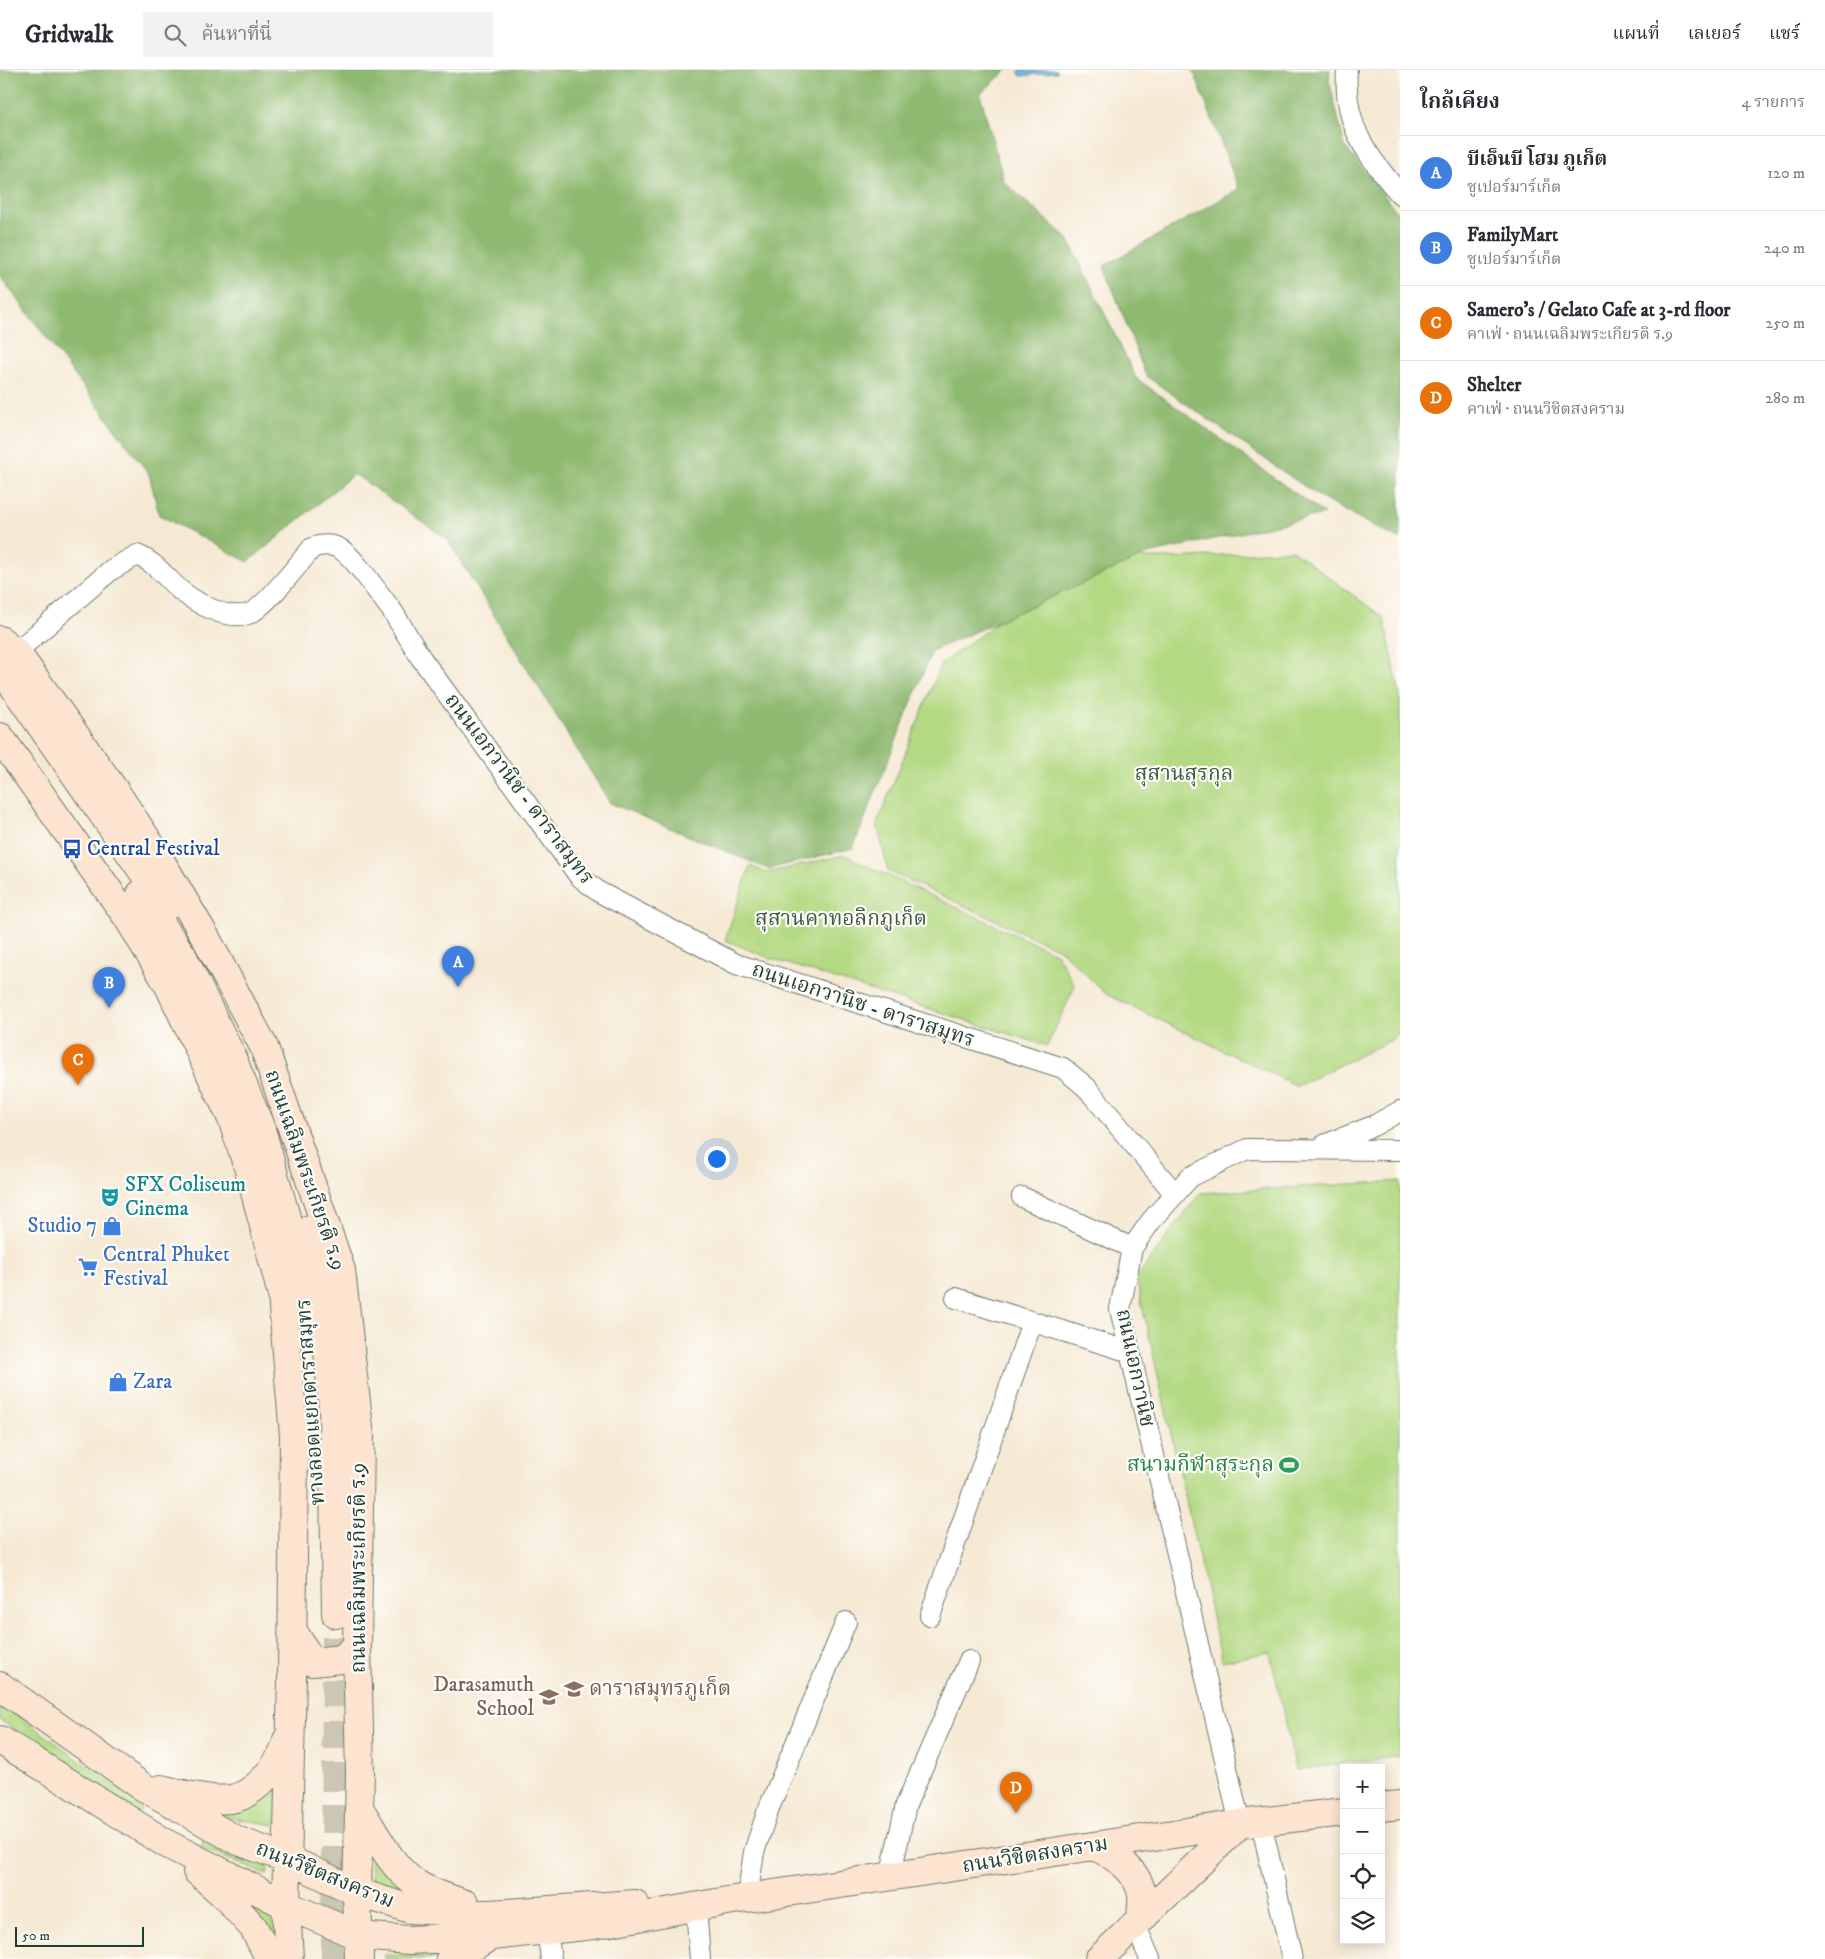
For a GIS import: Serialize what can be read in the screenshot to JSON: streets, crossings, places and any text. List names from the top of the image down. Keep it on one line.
{"streets":{"main road":["ถนนเฉลิมพระเกียรติ ร.9","ทางลอดแยกดาราสมุทร","ถนนวิชิตสงคราม"],"street":["ถนนเอกวานิช - ดาราสมุทร","ถนนเอกวานิช"]},"crossings":[["ถนนเอกวานิช - ดาราสมุทร","ถนนเฉลิมพระเกียรติ ร.9"],["ถนนเอกวานิช - ดาราสมุทร","ถนนเอกวานิช"],["ถนนเอกวานิช - ดาราสมุทร","ทางลอดแยกดาราสมุทร"],["ถนนเฉลิมพระเกียรติ ร.9","ทางลอดแยกดาราสมุทร"],["ถนนเฉลิมพระเกียรติ ร.9","ถนนวิชิตสงคราม"],["ถนนเอกวานิช","ถนนวิชิตสงคราม"]],"parks":["สุสานสุรกุล","สุสานคาทอลิกภูเก็ต"],"places":{"bus stop":["Central Festival"],"theatre":["SFX Coliseum Cinema"],"shop":["Studio 7","Zara"],"supermarket":["Central Phuket Festival"],"sports":["สนามกีฬาสุระกุล"],"school or university":["ดาราสมุทรภูเก็ต","Darasamuth School"]},"scale_bar":"50 m","page":{"header":"Gridwalk","search":"ค้นหาที่นี่","nav":["แผนที่","เลเยอร์","แชร์"],"heading":["ใกล้เคียง","4 รายการ"],"list":[{"mark":"A","name":"บีเอ็นบี โฮม ภูเก็ต","note":"ซูเปอร์มาร์เก็ต","value":"120 m"},{"mark":"B","name":"FamilyMart","note":"ซูเปอร์มาร์เก็ต","value":"240 m"},{"mark":"C","name":"Samero's / Gelato Cafe at 3-rd floor","note":"คาเฟ่ · ถนนเฉลิมพระเกียรติ ร.9","value":"250 m"},{"mark":"D","name":"Shelter","note":"คาเฟ่ · ถนนวิชิตสงคราม","value":"280 m"}],"pins":["A","B","C","D"],"map_buttons":["+","−"],"scale":"50 m"}}
